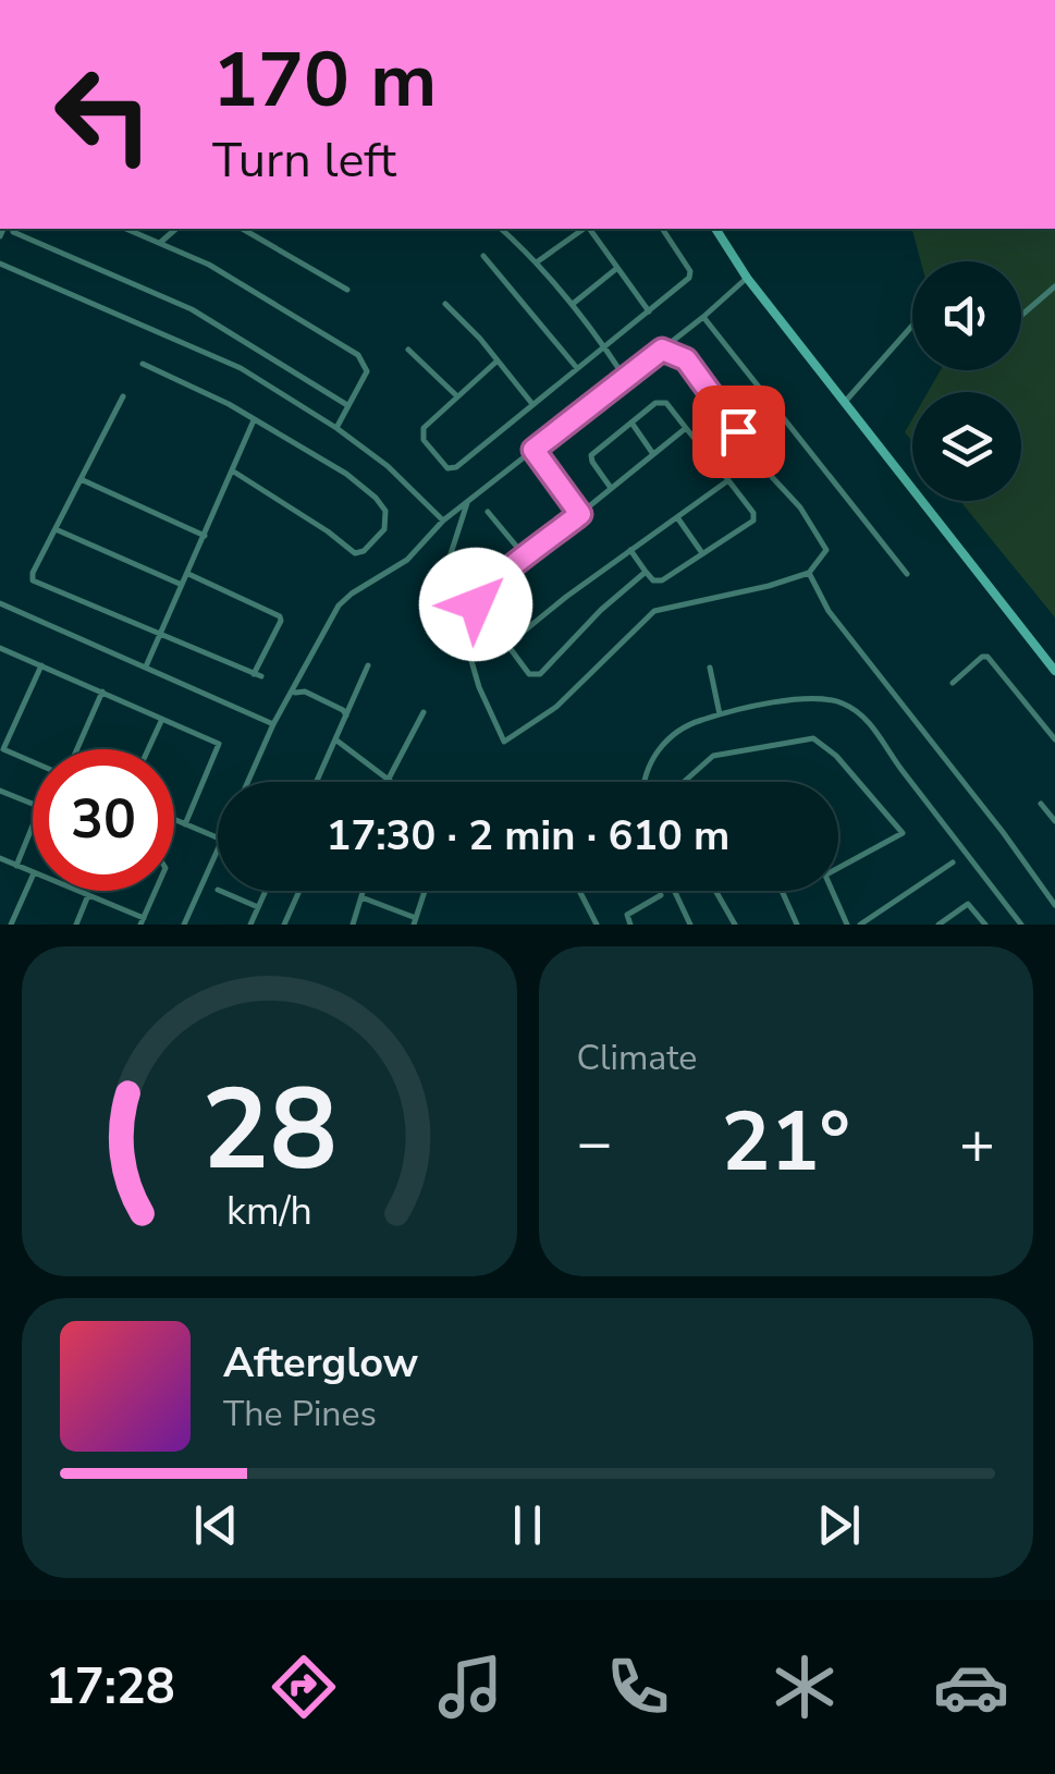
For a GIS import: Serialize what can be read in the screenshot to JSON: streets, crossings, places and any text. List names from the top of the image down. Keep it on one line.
{"page":{"turn":["170 m","Turn left"],"limit":"30","trip":"17:30 · 2 min · 610 m","tile":"Climate","heat":["−","21°","+"],"song":["Afterglow","The Pines"],"tabs":"17:28","gauge":["28","km/h"]}}
